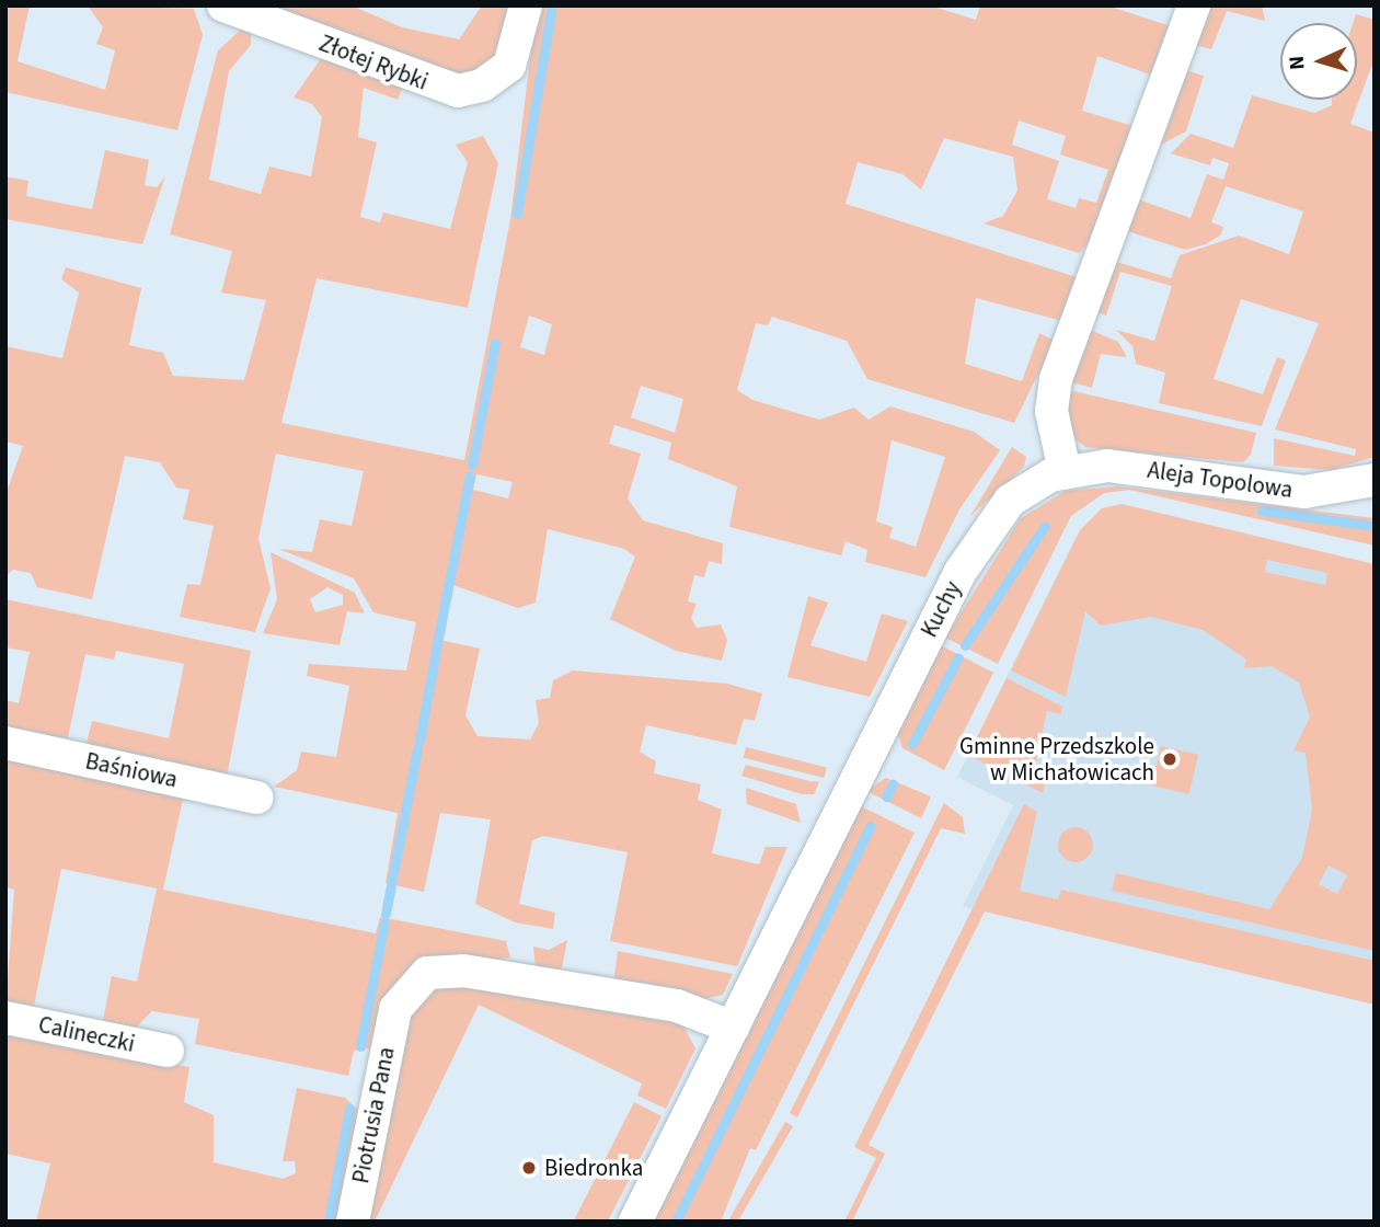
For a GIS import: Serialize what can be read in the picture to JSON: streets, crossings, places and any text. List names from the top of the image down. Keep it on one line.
{"streets":{"street":["Złotej Rybki","Aleja Topolowa","Kuchy","Baśniowa","Calineczki","Piotrusia Pana"]},"crossings":[["Aleja Topolowa","Kuchy"],["Kuchy","Piotrusia Pana"]],"places":["Gminne Przedszkole w Michałowicach","Biedronka"],"north":"left"}
